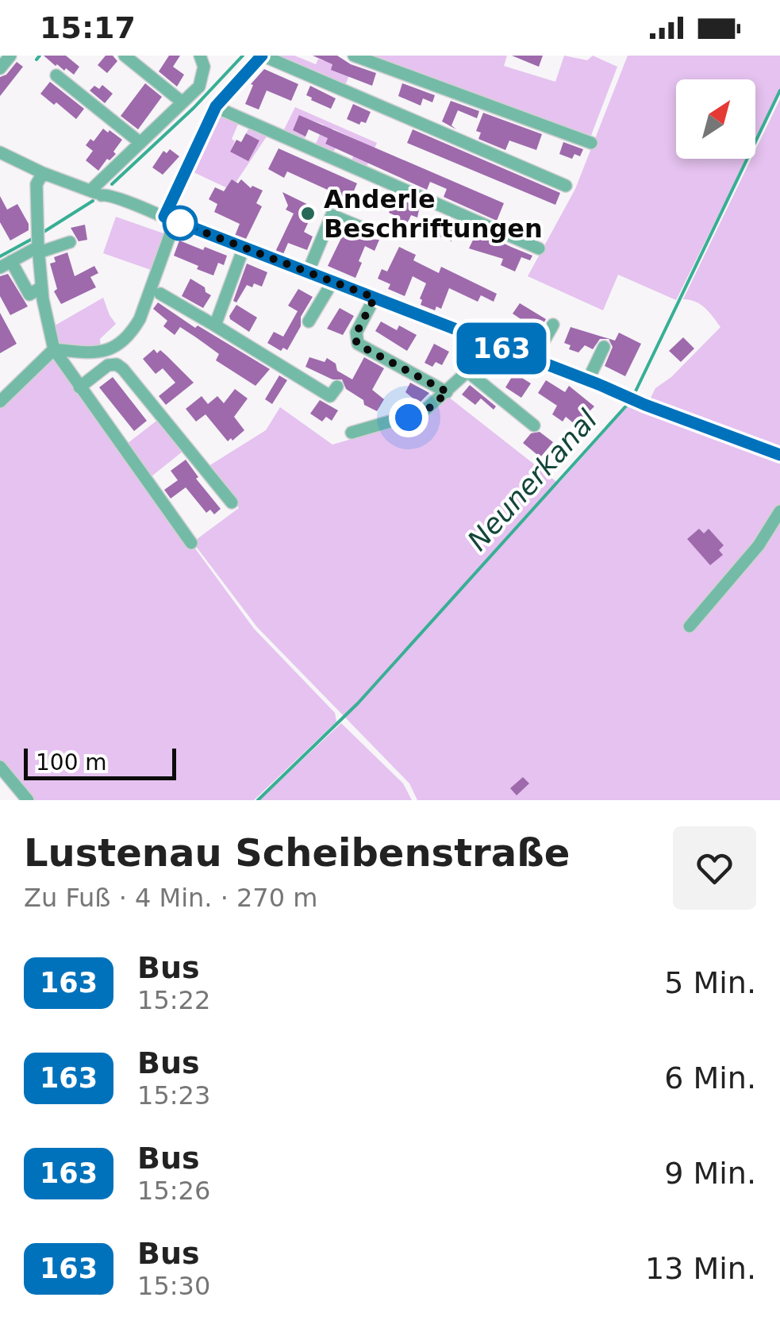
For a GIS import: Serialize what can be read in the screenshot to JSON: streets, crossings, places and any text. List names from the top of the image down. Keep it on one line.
{"water":["Neunerkanal"],"places":["Anderle Beschriftungen"],"lines":["bus line 163"],"scale_bar":"100 m","north":"top right","page":{"status":"15:17","on_map":"163","scale":"100 m","heading":["Lustenau Scheibenstraße","Zu Fuß · 4 Min. · 270 m"],"list":[{"mark":"163","name":"Bus","note":"15:22","value":"5 Min."},{"mark":"163","name":"Bus","note":"15:23","value":"6 Min."},{"mark":"163","name":"Bus","note":"15:26","value":"9 Min."},{"mark":"163","name":"Bus","note":"15:30","value":"13 Min."}]}}
